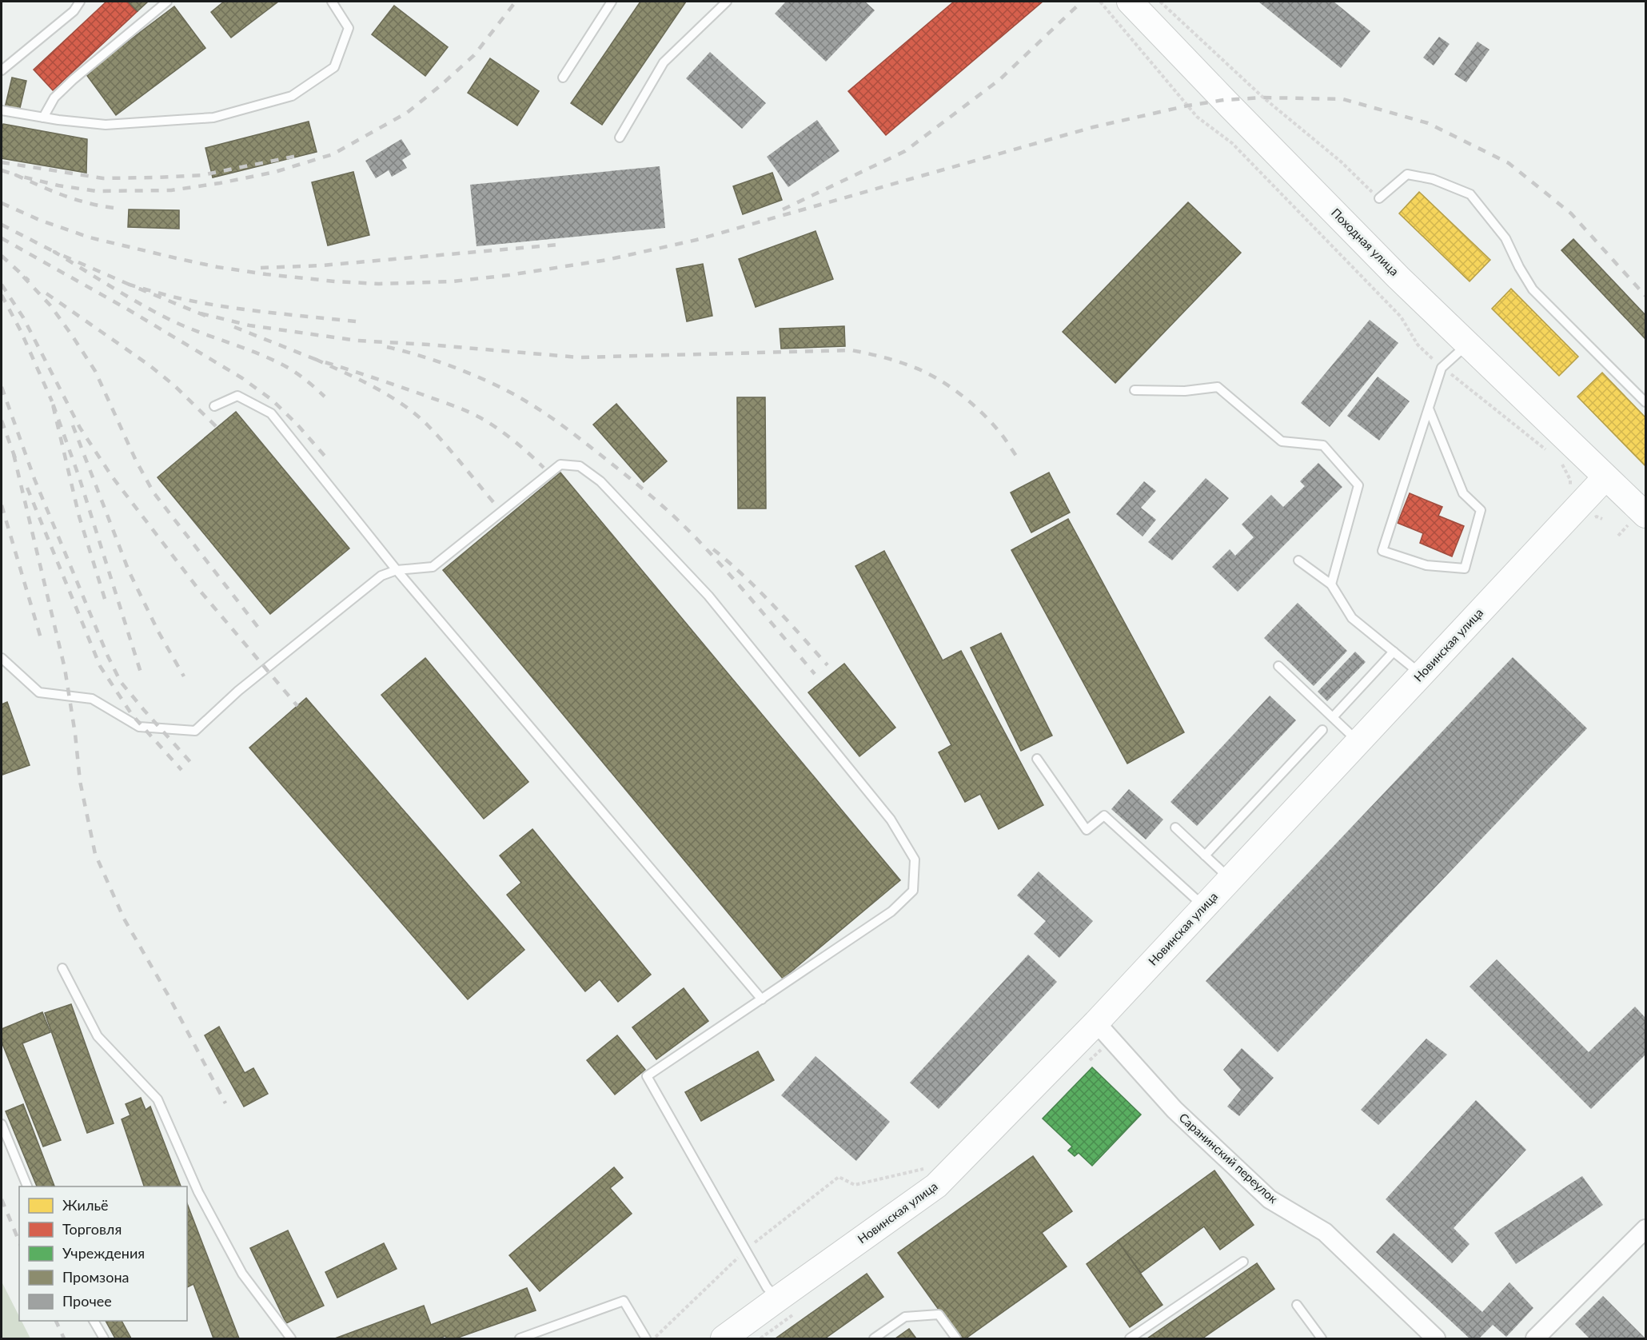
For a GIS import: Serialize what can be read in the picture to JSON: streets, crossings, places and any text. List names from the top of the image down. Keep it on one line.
{"streets":{"main road":["Походная улица","Новинская улица"],"street":["Саранинский переулок"]},"crossings":[["Походная улица","Новинская улица"],["Новинская улица","Саранинский переулок"]],"legend":["Жильё","Торговля","Учреждения","Промзона","Прочее"]}
